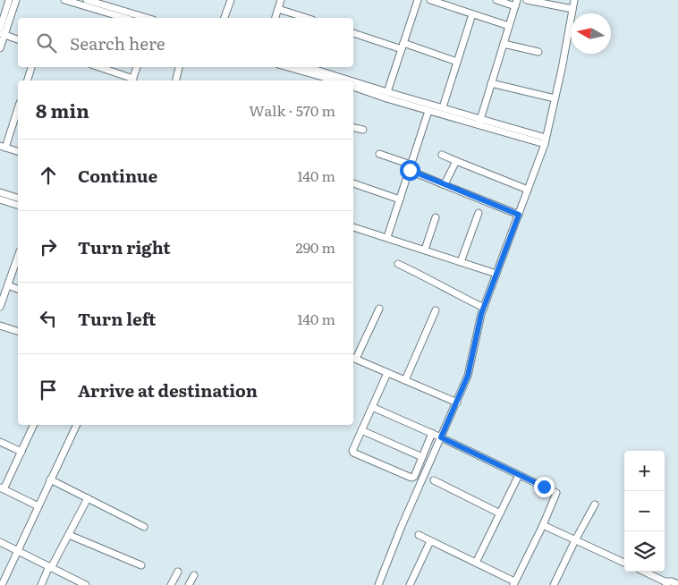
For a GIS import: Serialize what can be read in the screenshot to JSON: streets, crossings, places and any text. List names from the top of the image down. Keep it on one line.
{"north":"left","page":{"search":"Search here","heading":["8 min","Walk · 570 m"],"list":[["Continue","140 m"],["Turn right","290 m"],["Turn left","140 m"],"Arrive at destination"],"map_buttons":["+","−"]}}
